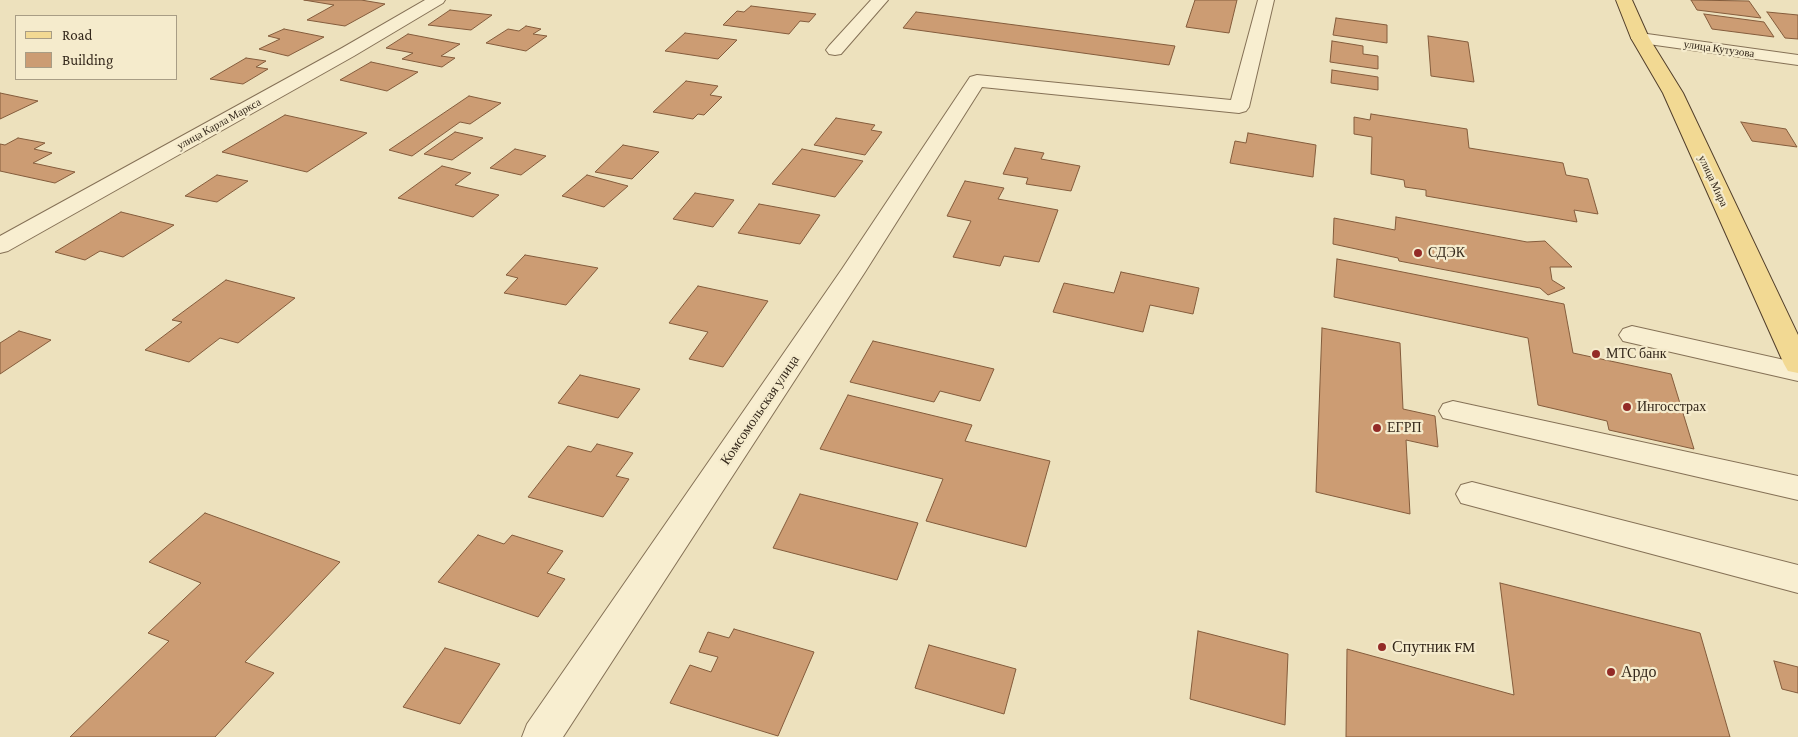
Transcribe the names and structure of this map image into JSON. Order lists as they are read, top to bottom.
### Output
{
  "streets": {
    "main road": ["улица Мира"],
    "street": ["улица Кутузова", "улица Карла Маркса", "Комсомольская улица"]
  },
  "crossings": [
    ["улица Кутузова", "улица Мира"]
  ],
  "places": [
    "СДЭК",
    "МТС банк",
    "Ингосстрах",
    "ЕГРП",
    "Спутник FM",
    "Ардо"
  ],
  "legend": ["Road", "Building"]
}
